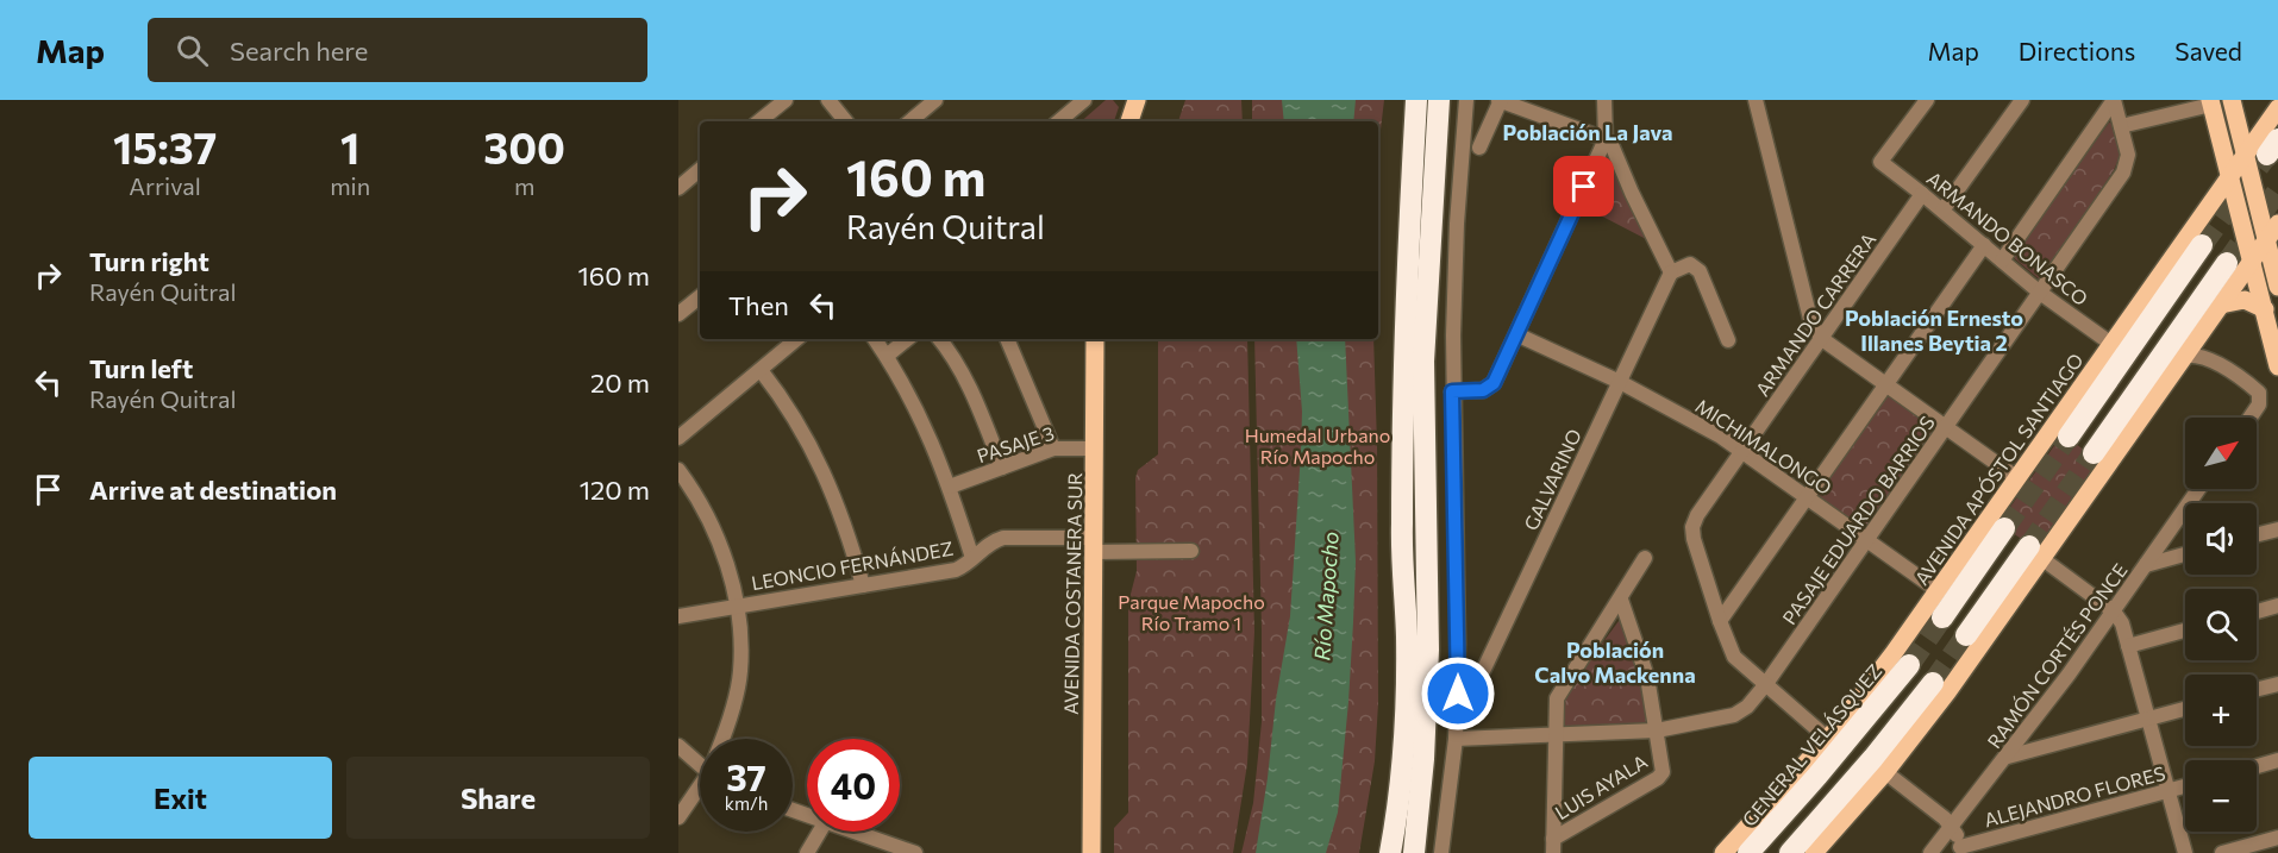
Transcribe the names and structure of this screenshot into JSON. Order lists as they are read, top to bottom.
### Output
{
  "streets": {
    "highway": ["GENERAL VELÁSQUEZ"],
    "main road": ["AVENIDA APÓSTOL SANTIAGO", "AVENIDA COSTANERA SUR"],
    "street": [
      "ARMANDO BONASCO",
      "ARMANDO CARRERA",
      "PASAJE 3",
      "MICHIMALONGO",
      "GALVARINO",
      "PASAJE EDUARDO BARRIOS",
      "LEONCIO FERNÁNDEZ",
      "RAMÓN CORTÉS PONCE",
      "LUIS AYALA",
      "ALEJANDRO FLORES"
    ]
  },
  "crossings": [
    ["ARMANDO BONASCO", "ARMANDO CARRERA"],
    ["ARMANDO BONASCO", "AVENIDA APÓSTOL SANTIAGO"],
    ["ARMANDO BONASCO", "PASAJE EDUARDO BARRIOS"],
    ["ARMANDO CARRERA", "MICHIMALONGO"],
    ["PASAJE 3", "AVENIDA COSTANERA SUR"],
    ["MICHIMALONGO", "AVENIDA APÓSTOL SANTIAGO"],
    ["MICHIMALONGO", "GALVARINO"],
    ["MICHIMALONGO", "PASAJE EDUARDO BARRIOS"],
    ["AVENIDA APÓSTOL SANTIAGO", "GENERAL VELÁSQUEZ"],
    ["PASAJE EDUARDO BARRIOS", "LUIS AYALA"],
    ["LEONCIO FERNÁNDEZ", "AVENIDA COSTANERA SUR"]
  ],
  "districts": ["Población La Java", "Población Ernesto Illanes Beytia 2", "Población Calvo Mackenna"],
  "water": ["Río Mapocho"],
  "parks": ["Humedal Urbano Río Mapocho", "Parque Mapocho Río Tramo 1"],
  "north": "top right",
  "page": {
    "header": "Map",
    "search": "Search here",
    "nav": ["Map", "Directions", "Saved"],
    "eta": [
      "15:37",
      "Arrival",
      "1",
      "min",
      "300",
      "m"
    ],
    "turn": ["160 m", "Rayén Quitral"],
    "list": [
      {
        "name": "Turn right",
        "note": "Rayén Quitral",
        "value": "160 m"
      },
      {
        "name": "Turn left",
        "note": "Rayén Quitral",
        "value": "20 m"
      },
      {
        "name": "Arrive at destination",
        "value": "120 m"
      }
    ],
    "then": "Then",
    "map_buttons": ["+", "−"],
    "speed": "37 km/h",
    "limit": "40",
    "buttons": ["Exit", "Share"]
  }
}
